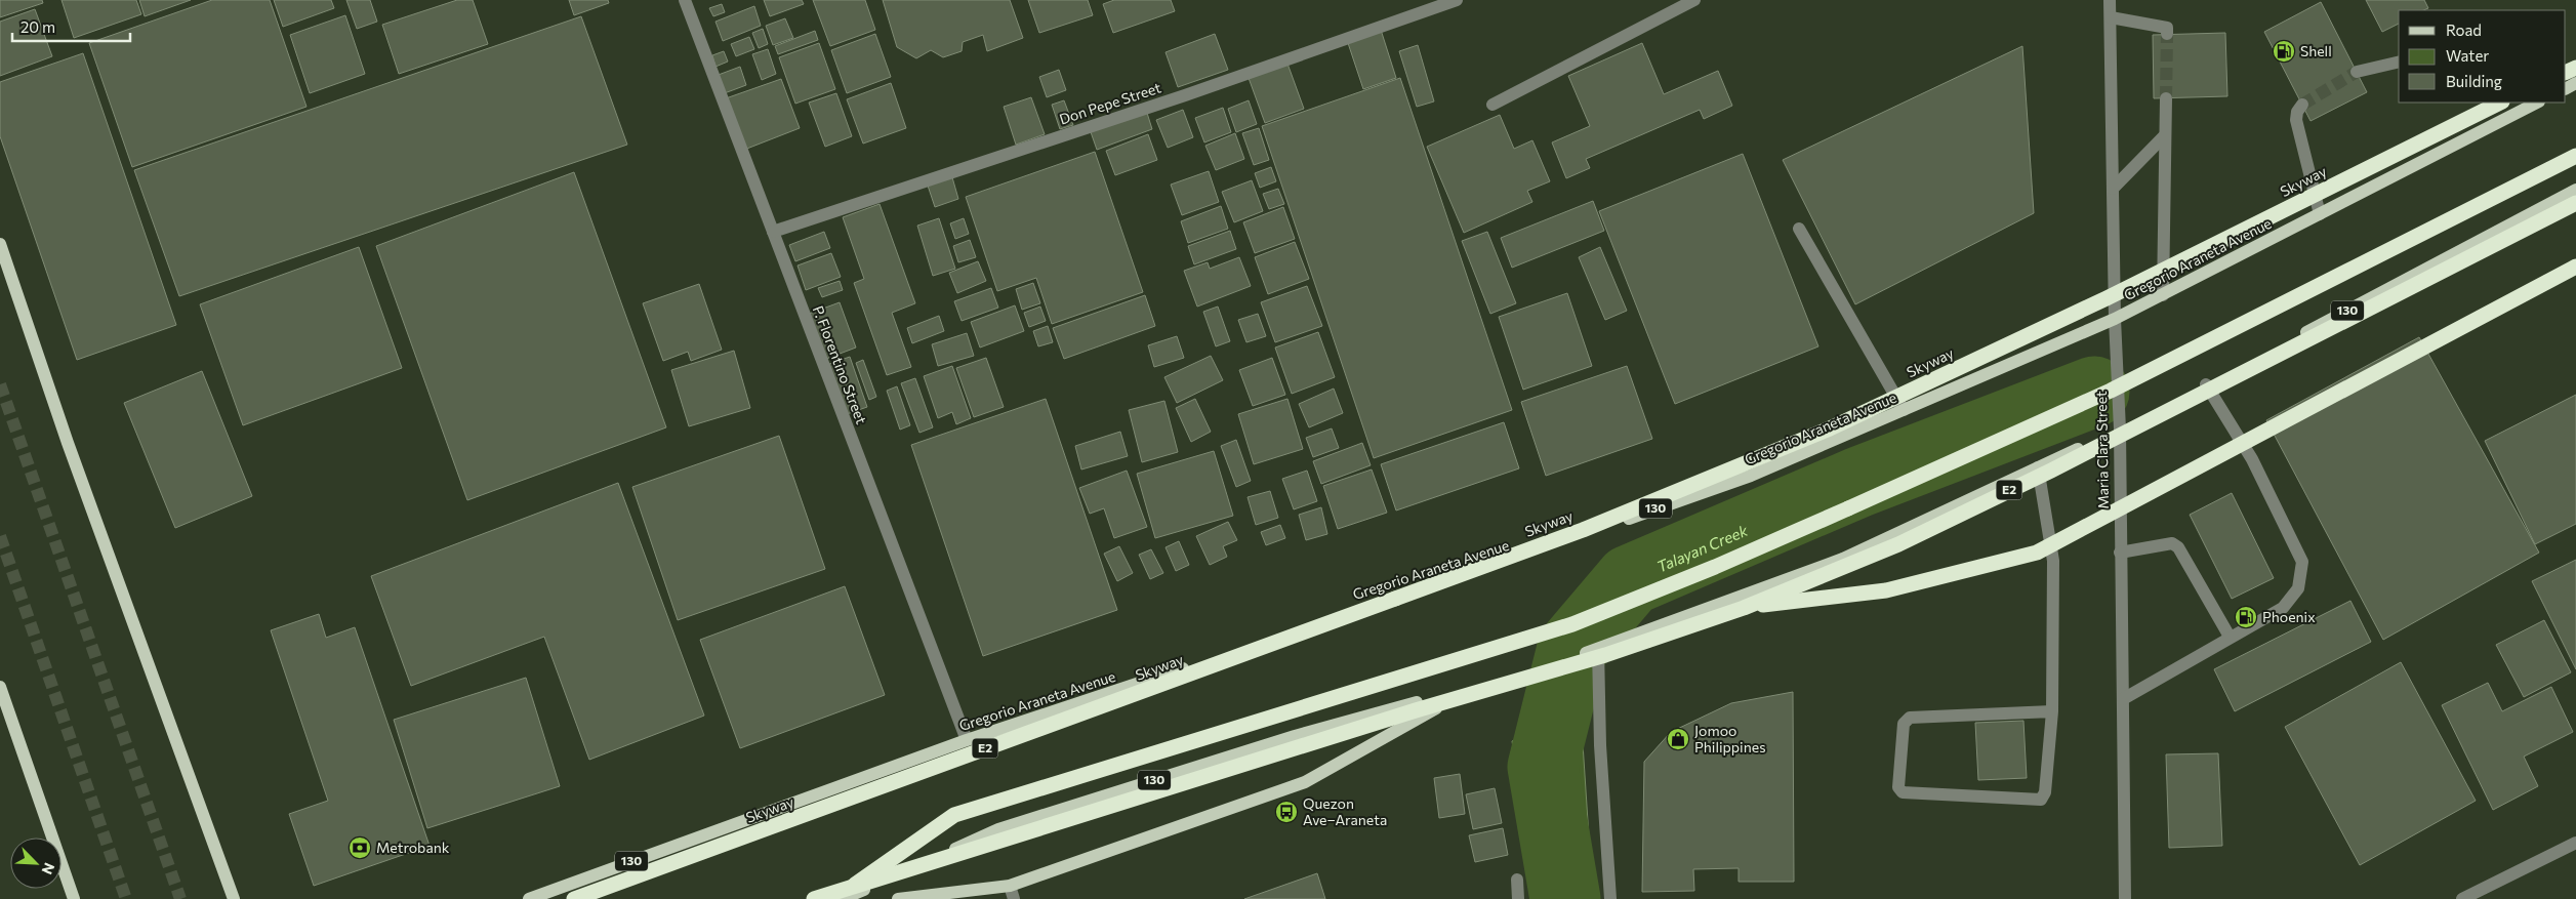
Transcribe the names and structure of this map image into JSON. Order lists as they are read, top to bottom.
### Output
{
  "streets": {
    "highway": ["Skyway", "E2"],
    "main road": ["Gregorio Araneta Avenue", "130"],
    "street": ["Don Pepe Street", "P. Florentino Street", "Maria Clara Street"]
  },
  "crossings": [
    ["Don Pepe Street", "P. Florentino Street"],
    ["Gregorio Araneta Avenue", "P. Florentino Street"],
    ["Gregorio Araneta Avenue", "Maria Clara Street"],
    ["130", "Maria Clara Street"]
  ],
  "water": ["Talayan Creek"],
  "places": {
    "fuel station": ["Shell", "Phoenix"],
    "shop": ["Jomoo Philippines"],
    "bus stop": ["Quezon Ave–Araneta"],
    "bank": ["Metrobank"]
  },
  "legend": ["Road", "Water", "Building"],
  "scale_bar": "20 m",
  "north": "bottom right"
}
